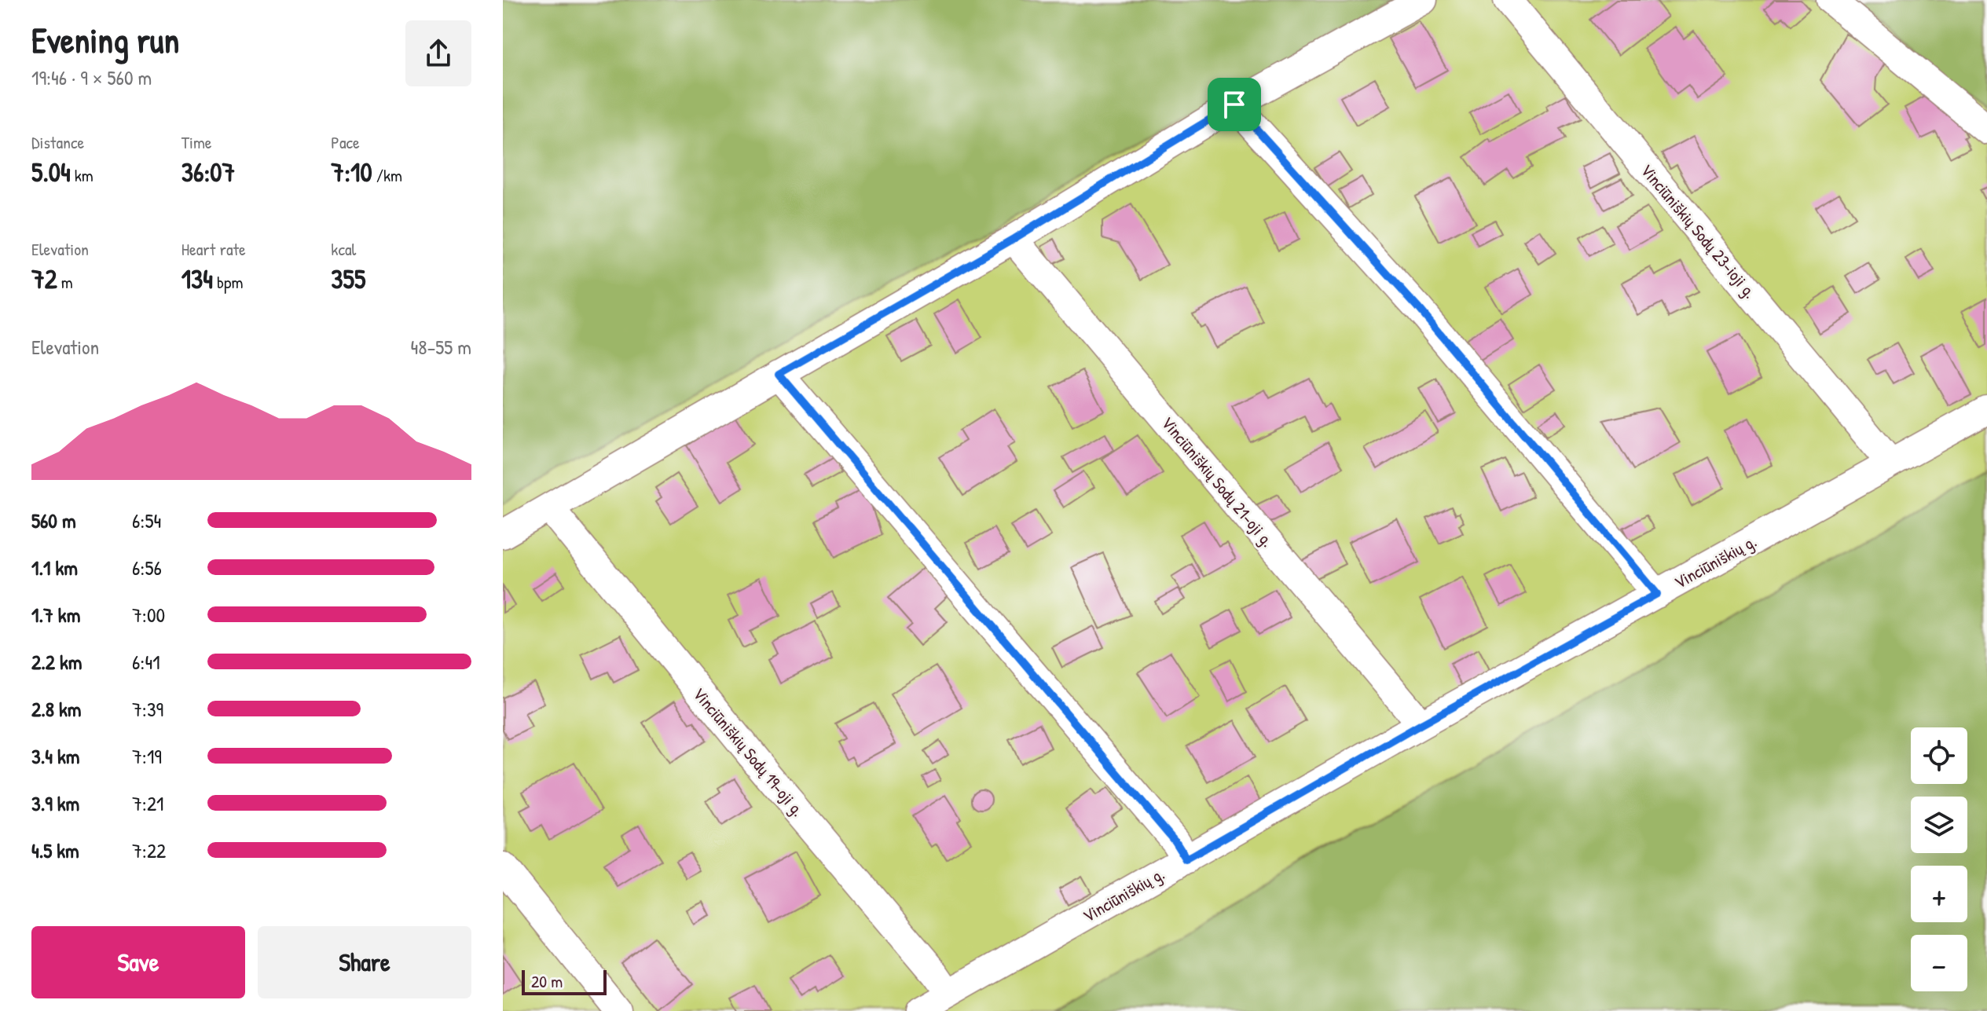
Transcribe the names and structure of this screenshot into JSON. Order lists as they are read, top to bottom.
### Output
{
  "streets": {
    "street": [
      "Vinciūniškių Sodų 23-ioji g.",
      "Vinciūniškių Sodų 21-oji g.",
      "Vinciūniškių g.",
      "Vinciūniškių Sodų 19-oji g."
    ]
  },
  "crossings": [
    ["Vinciūniškių Sodų 23-ioji g.", "Vinciūniškių g."],
    ["Vinciūniškių Sodų 21-oji g.", "Vinciūniškių g."],
    ["Vinciūniškių g.", "Vinciūniškių Sodų 19-oji g."]
  ],
  "scale_bar": "20 m",
  "page": {
    "heading": ["Evening run", "19:46 · 9 × 560 m"],
    "stats": [
      ["Distance", "5.04 km"],
      ["Time", "36:07"],
      ["Pace", "7:10 /km"],
      ["Elevation", "72 m"],
      ["Heart rate", "134 bpm"],
      ["kcal", "355"]
    ],
    "chart": ["Elevation", "48–55 m"],
    "list": [
      {
        "name": "560 m",
        "note": "6:54"
      },
      {
        "name": "1.1 km",
        "note": "6:56"
      },
      {
        "name": "1.7 km",
        "note": "7:00"
      },
      {
        "name": "2.2 km",
        "note": "6:41"
      },
      {
        "name": "2.8 km",
        "note": "7:39"
      },
      {
        "name": "3.4 km",
        "note": "7:19"
      },
      {
        "name": "3.9 km",
        "note": "7:21"
      },
      {
        "name": "4.5 km",
        "note": "7:22"
      }
    ],
    "map_buttons": ["+", "−"],
    "buttons": ["Save", "Share"],
    "scale": "20 m"
  }
}
